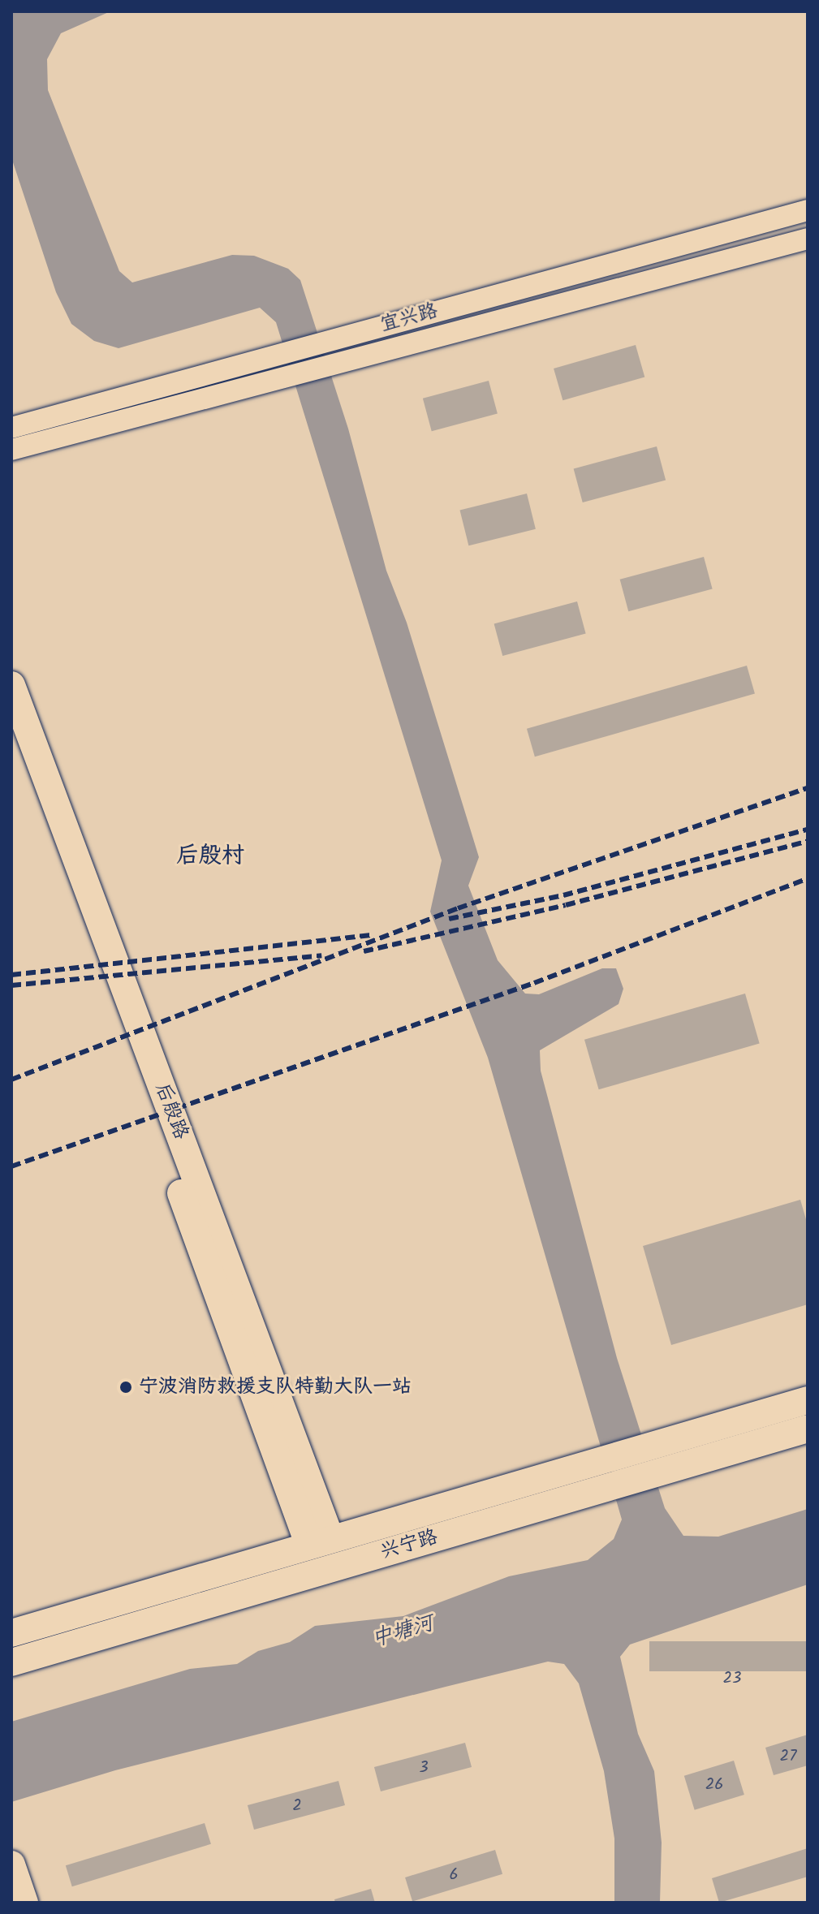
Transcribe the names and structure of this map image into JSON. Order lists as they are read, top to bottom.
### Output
{
  "streets": {
    "main road": ["后殷路", "兴宁路"],
    "street": ["宜兴路"]
  },
  "districts": ["后殷村"],
  "water": ["中塘河"],
  "places": ["宁波消防救援支队特勤大队一站"],
  "house_numbers": [
    "23",
    "27",
    "3",
    "26",
    "2",
    "6"
  ]
}
